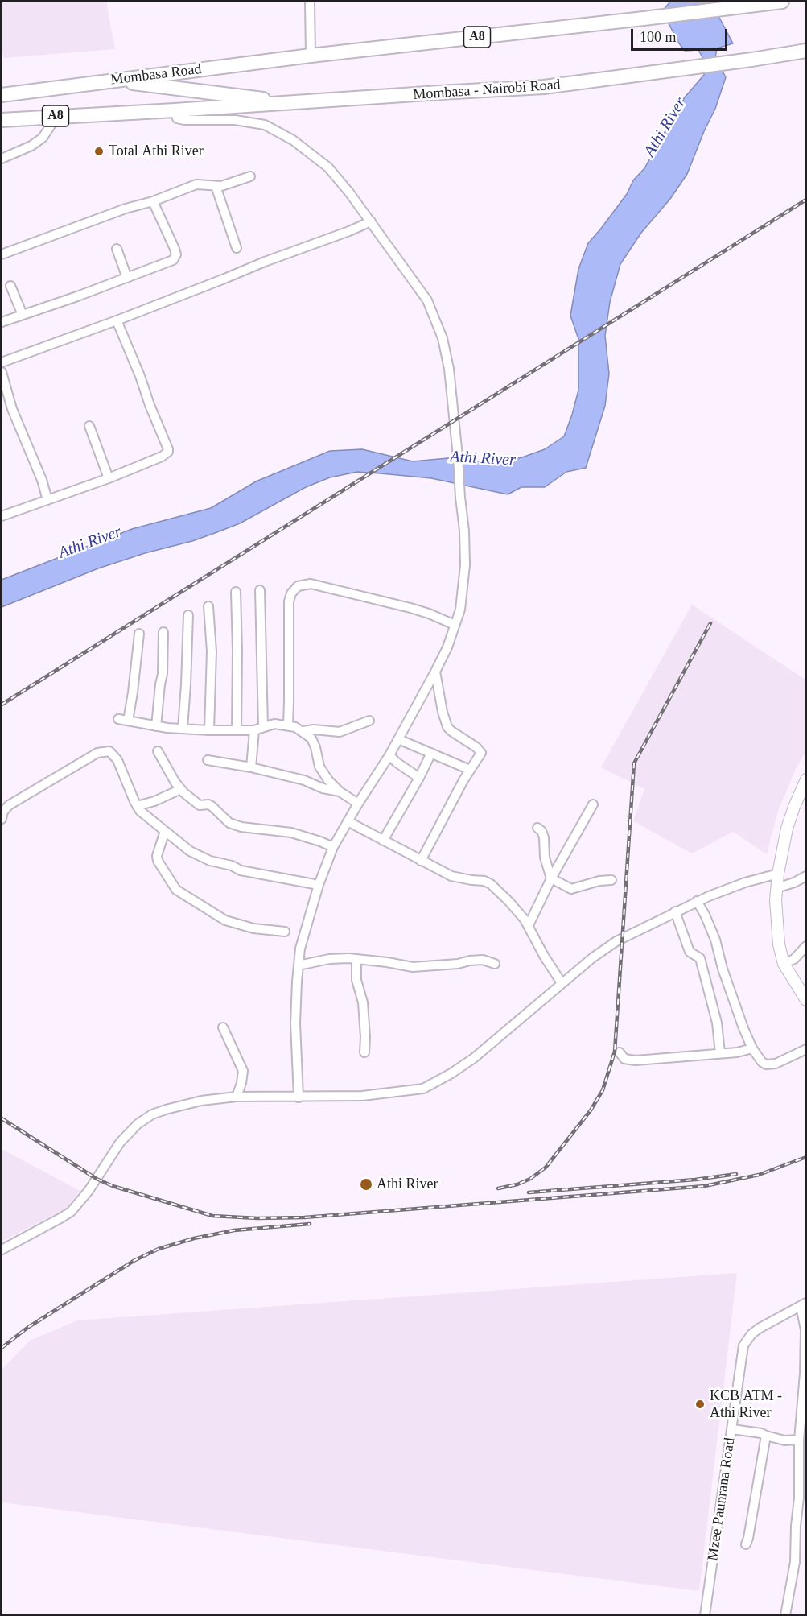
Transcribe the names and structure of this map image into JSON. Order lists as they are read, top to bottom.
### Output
{
  "streets": {
    "highway": ["A8", "Mombasa Road", "Mombasa - Nairobi Road"],
    "street": ["Mzee Paunrana Road"]
  },
  "crossings": [
    ["A8", "Mombasa Road"],
    ["A8", "Mombasa - Nairobi Road"]
  ],
  "water": ["Athi River"],
  "places": ["Total Athi River", "Athi River", "KCB ATM - Athi River"],
  "scale_bar": "100 m"
}
